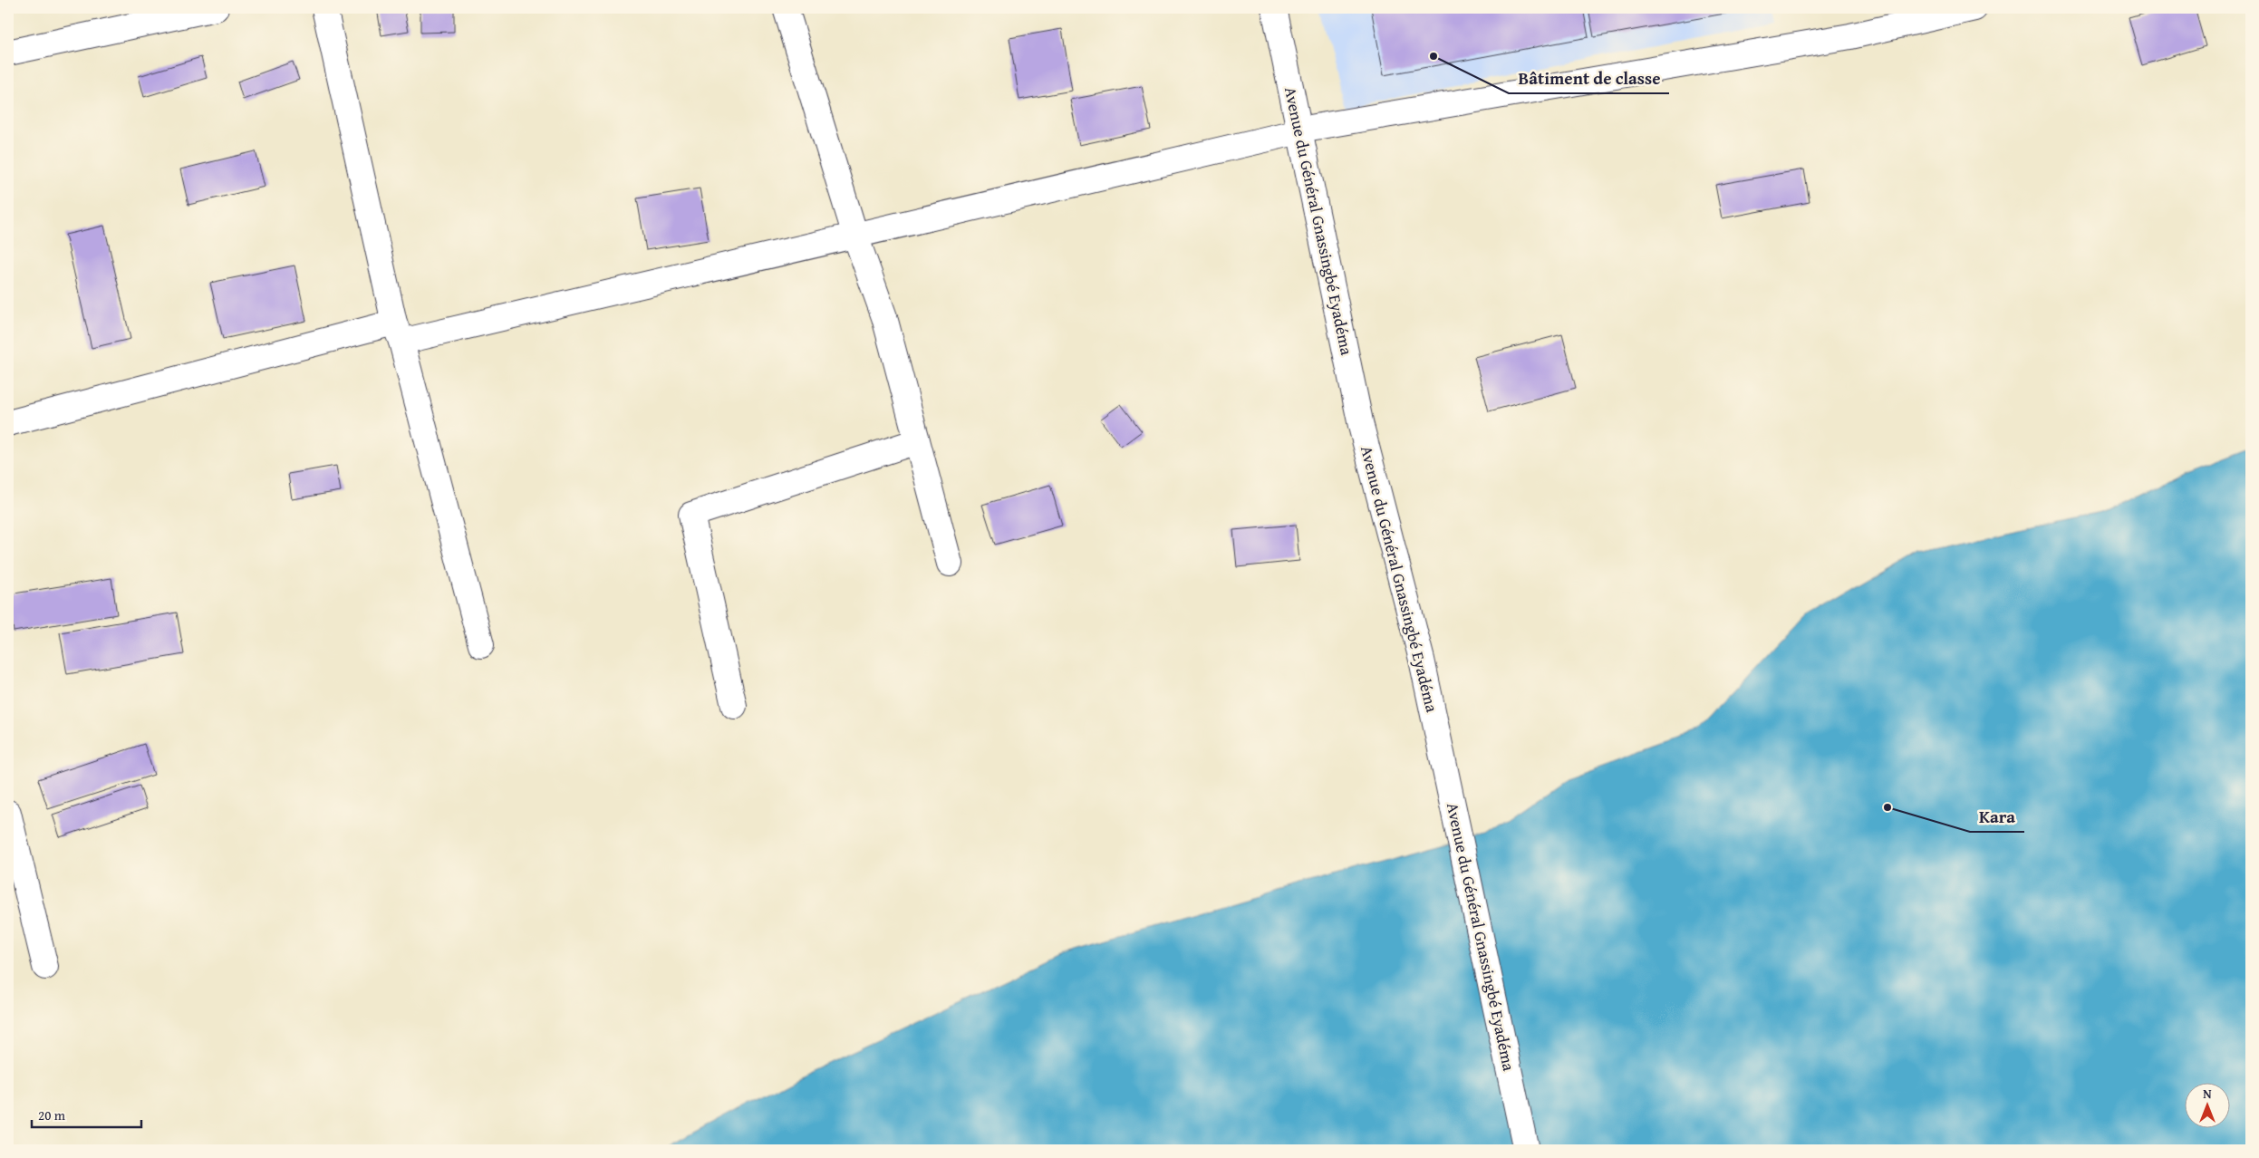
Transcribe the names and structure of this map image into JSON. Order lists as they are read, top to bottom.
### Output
{
  "streets": {
    "street": ["Avenue du Général Gnassingbé Eyadéma"]
  },
  "places": ["Bâtiment de classe", "Kara"],
  "scale_bar": "20 m",
  "north": "top"
}
